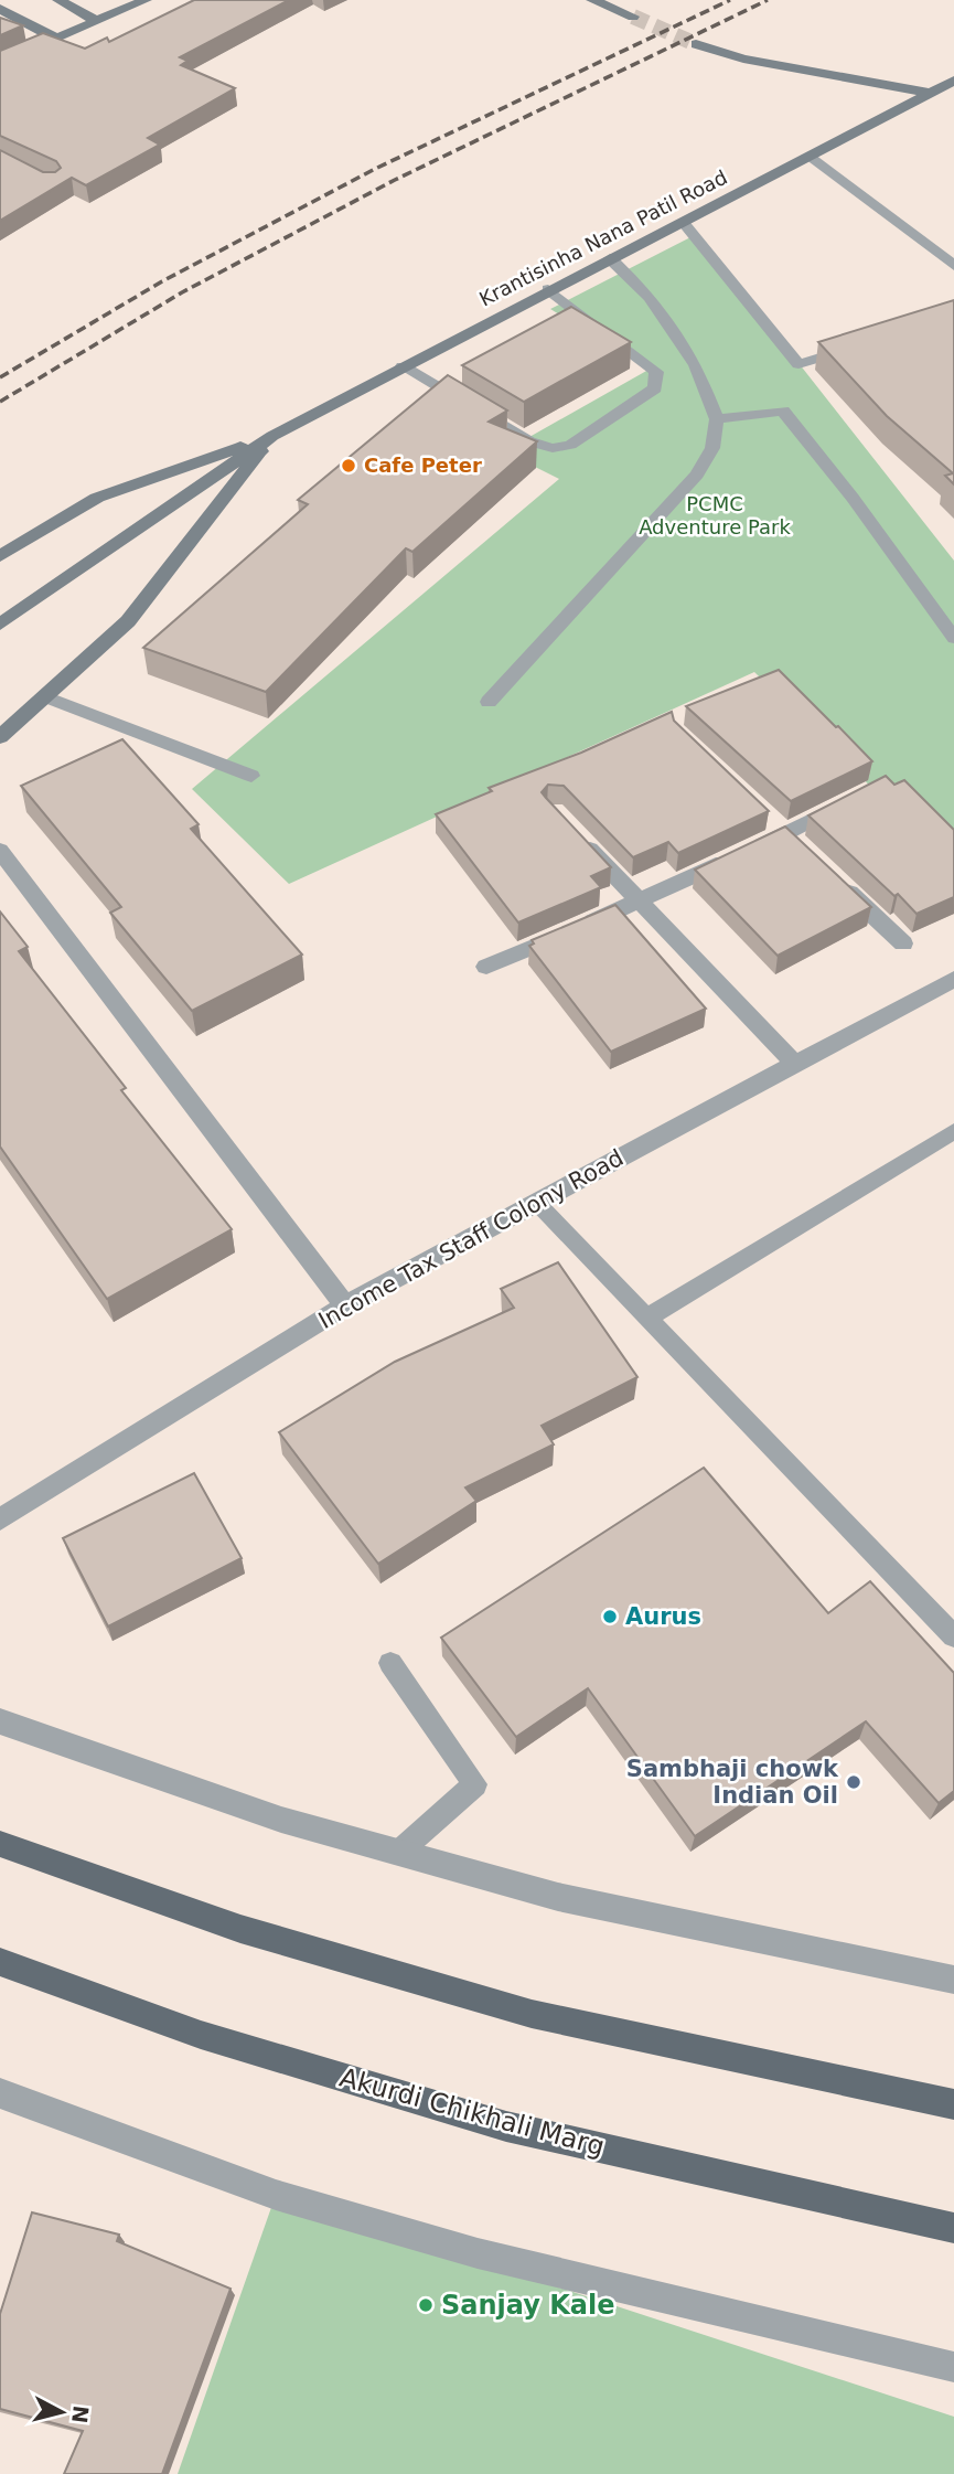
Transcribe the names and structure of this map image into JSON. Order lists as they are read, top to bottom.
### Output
{
  "streets": {
    "main road": ["Krantisinha Nana Patil Road", "Akurdi Chikhali Marg"],
    "street": ["Income Tax Staff Colony Road"]
  },
  "parks": ["PCMC Adventure Park"],
  "places": [
    "Cafe Peter",
    "Aurus",
    "Sambhaji chowk Indian Oil",
    "Sanjay Kale"
  ],
  "north": "right"
}
